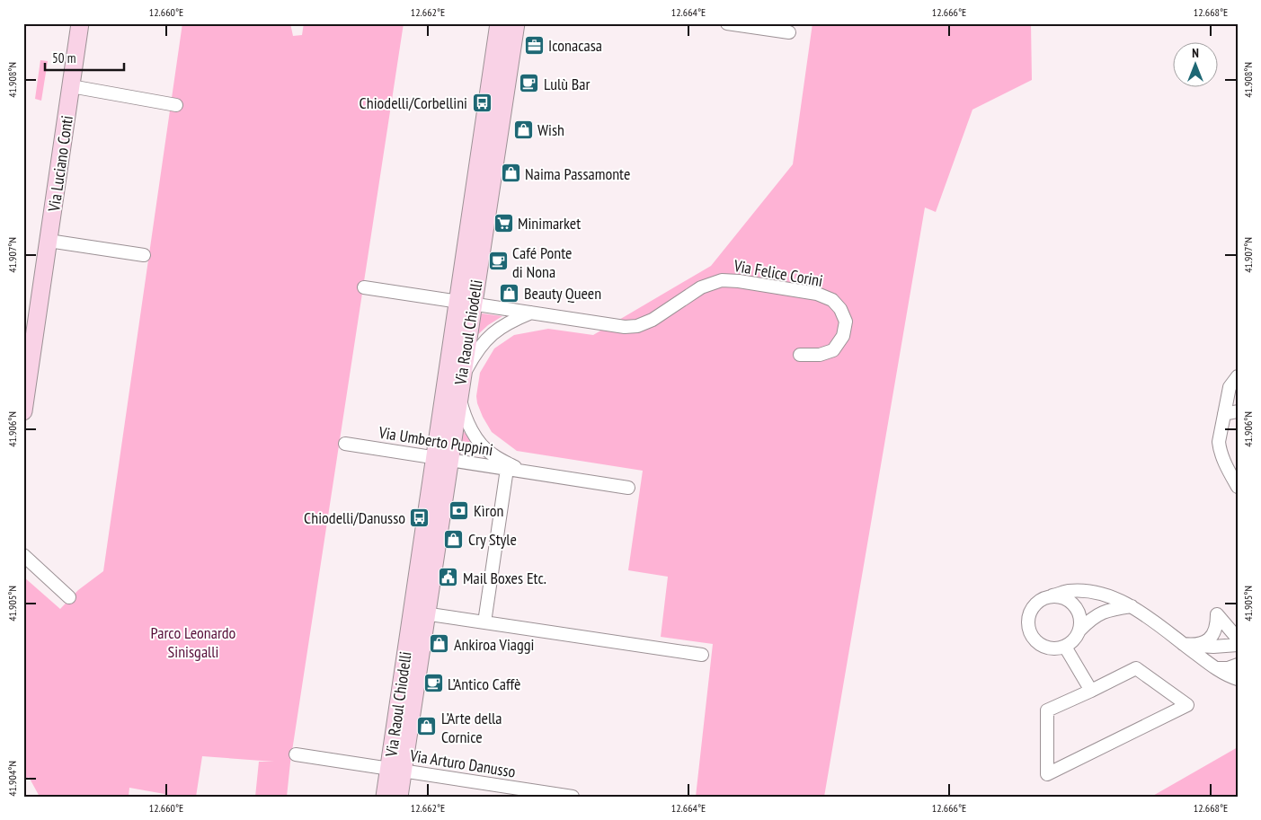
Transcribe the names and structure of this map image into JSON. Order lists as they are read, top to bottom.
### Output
{
  "streets": {
    "main road": ["Via Luciano Conti", "Via Raoul Chiodelli"],
    "street": ["Via Felice Corini", "Via Umberto Puppini", "Via Arturo Danusso"]
  },
  "crossings": [
    ["Via Felice Corini", "Via Raoul Chiodelli"],
    ["Via Raoul Chiodelli", "Via Umberto Puppini"],
    ["Via Raoul Chiodelli", "Via Arturo Danusso"]
  ],
  "parks": ["Parco Leonardo Sinisgalli"],
  "places": {
    "office": ["Iconacasa"],
    "cafe": ["Lulù Bar", "Café Ponte di Nona", "L’Antico Caffè"],
    "bus stop": ["Chiodelli/Corbellini", "Chiodelli/Danusso"],
    "shop": [
      "Wish",
      "Naima Passamonte",
      "Beauty Queen",
      "Cry Style",
      "Ankiroa Viaggi",
      "L’Arte della Cornice"
    ],
    "supermarket": ["Minimarket"],
    "bank": ["Kìron"],
    "public building": ["Mail Boxes Etc."]
  },
  "scale_bar": "50 m",
  "north": "top",
  "coordinates": [
    "12.660°E",
    "12.662°E",
    "12.664°E",
    "12.666°E",
    "12.668°E",
    "41.908°N",
    "41.907°N",
    "41.906°N",
    "41.905°N",
    "41.904°N"
  ]
}
